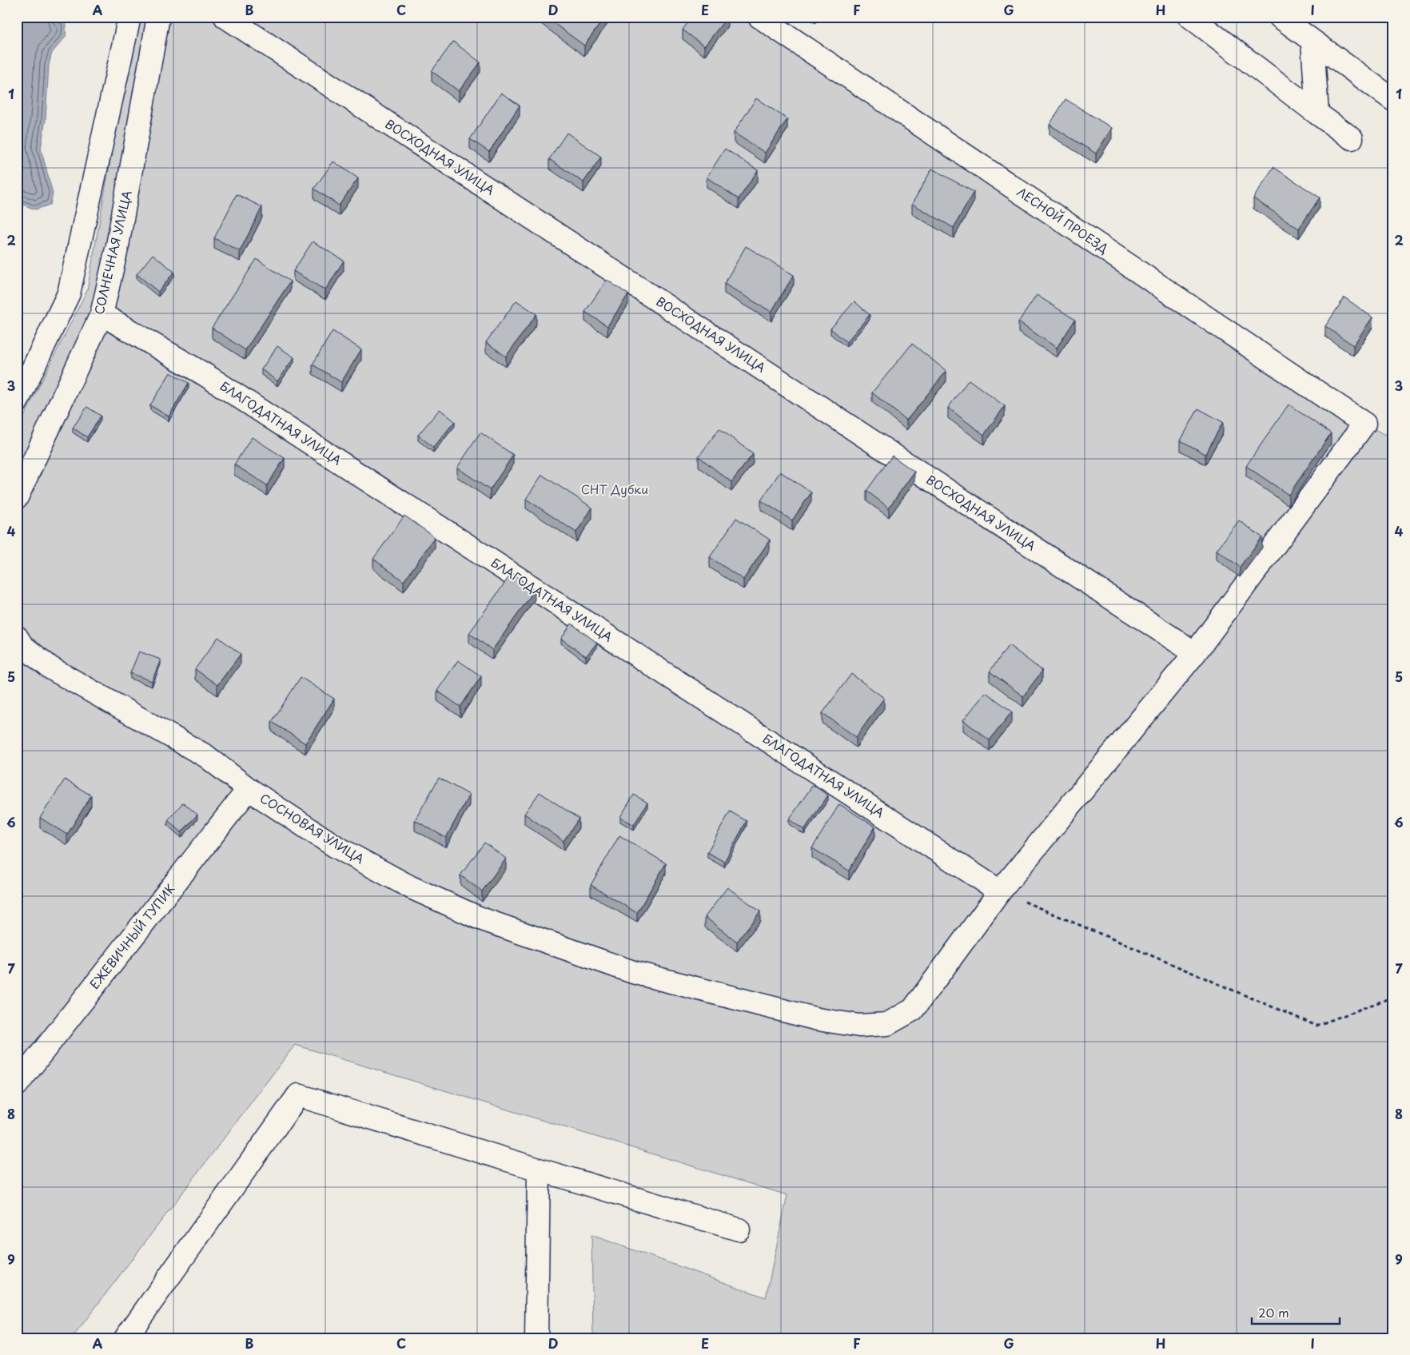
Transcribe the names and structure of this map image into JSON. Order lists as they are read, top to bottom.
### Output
{
  "streets": {
    "street": [
      "ВОСХОДНАЯ УЛИЦА",
      "ЛЕСНОЙ ПРОЕЗД",
      "СОЛНЕЧНАЯ УЛИЦА",
      "БЛАГОДАТНАЯ УЛИЦА",
      "СОСНОВАЯ УЛИЦА",
      "ЕЖЕВИЧНЫЙ ТУПИК"
    ]
  },
  "crossings": [
    ["ВОСХОДНАЯ УЛИЦА", "СОСНОВАЯ УЛИЦА"],
    ["ЛЕСНОЙ ПРОЕЗД", "СОСНОВАЯ УЛИЦА"],
    ["СОЛНЕЧНАЯ УЛИЦА", "БЛАГОДАТНАЯ УЛИЦА"],
    ["БЛАГОДАТНАЯ УЛИЦА", "СОСНОВАЯ УЛИЦА"],
    ["СОСНОВАЯ УЛИЦА", "ЕЖЕВИЧНЫЙ ТУПИК"]
  ],
  "parks": ["СНТ Дубки"],
  "scale_bar": "20 m",
  "grid": {
    "columns": [
      "A",
      "B",
      "C",
      "D",
      "E",
      "F",
      "G",
      "H",
      "I"
    ],
    "rows": [
      "1",
      "2",
      "3",
      "4",
      "5",
      "6",
      "7",
      "8",
      "9"
    ]
  }
}
